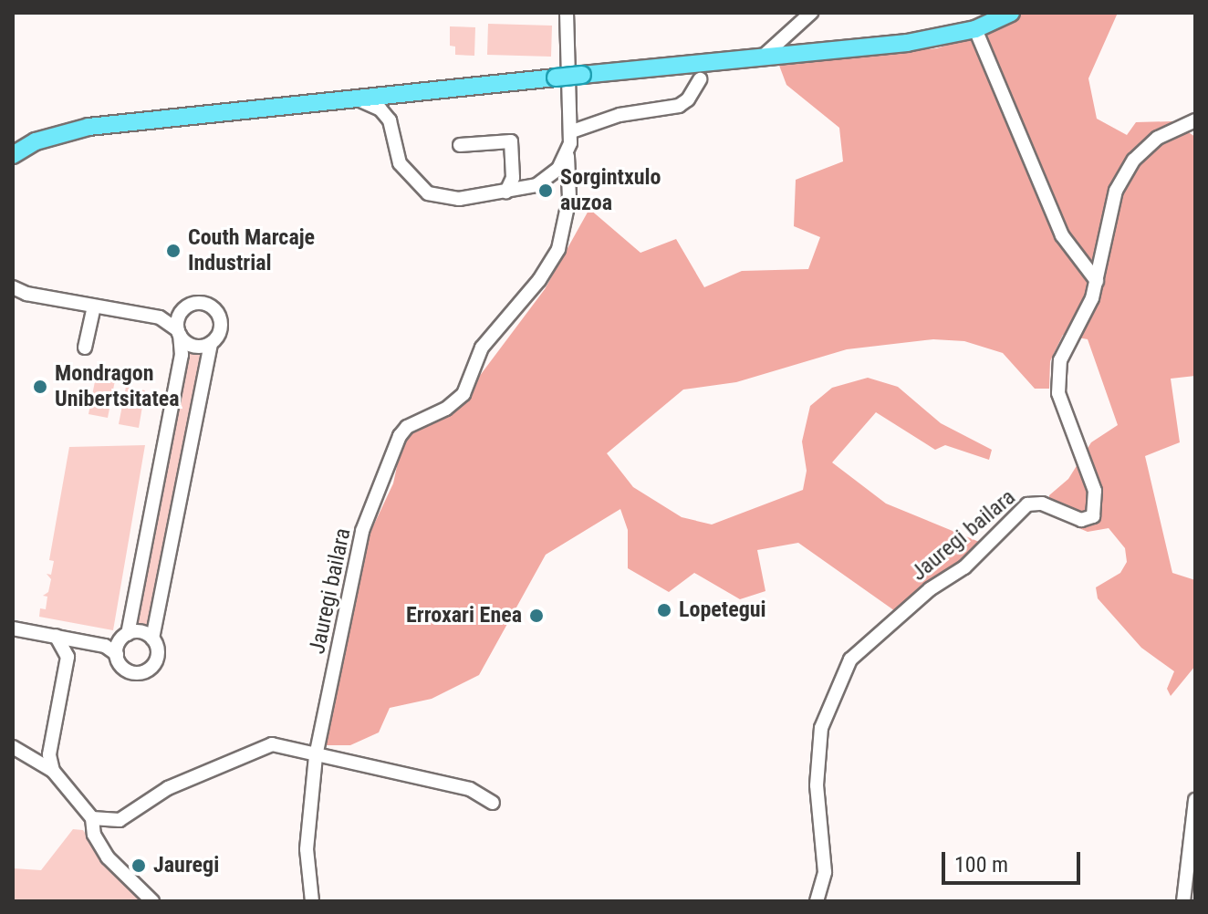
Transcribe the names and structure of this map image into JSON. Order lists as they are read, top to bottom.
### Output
{
  "streets": {
    "street": ["Jauregi bailara"]
  },
  "places": [
    "Sorgintxulo auzoa",
    "Couth Marcaje Industrial",
    "Mondragon Unibertsitatea",
    "Lopetegui",
    "Erroxari Enea",
    "Jauregi"
  ],
  "scale_bar": "100 m"
}
